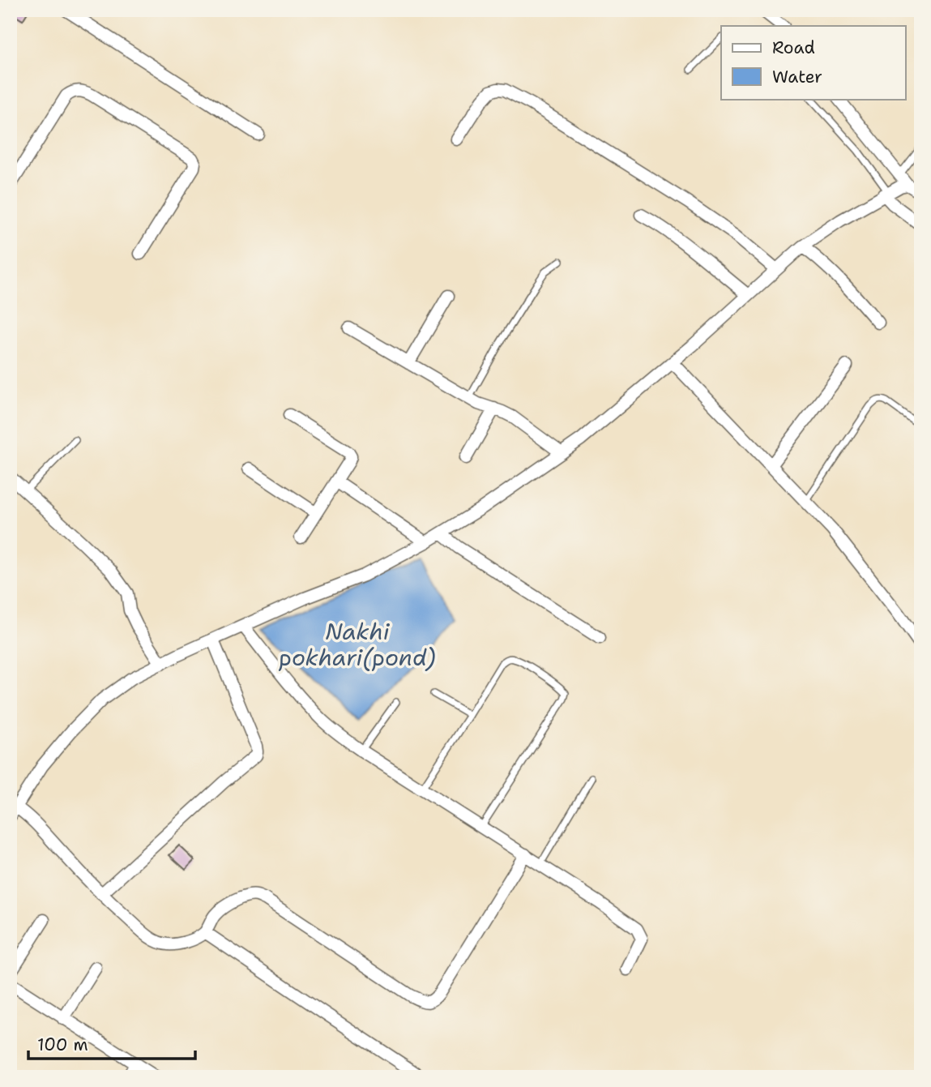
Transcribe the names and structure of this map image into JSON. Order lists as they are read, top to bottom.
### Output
{
  "water": ["Nakhi pokhari(pond)"],
  "legend": ["Road", "Water"],
  "scale_bar": "100 m"
}
